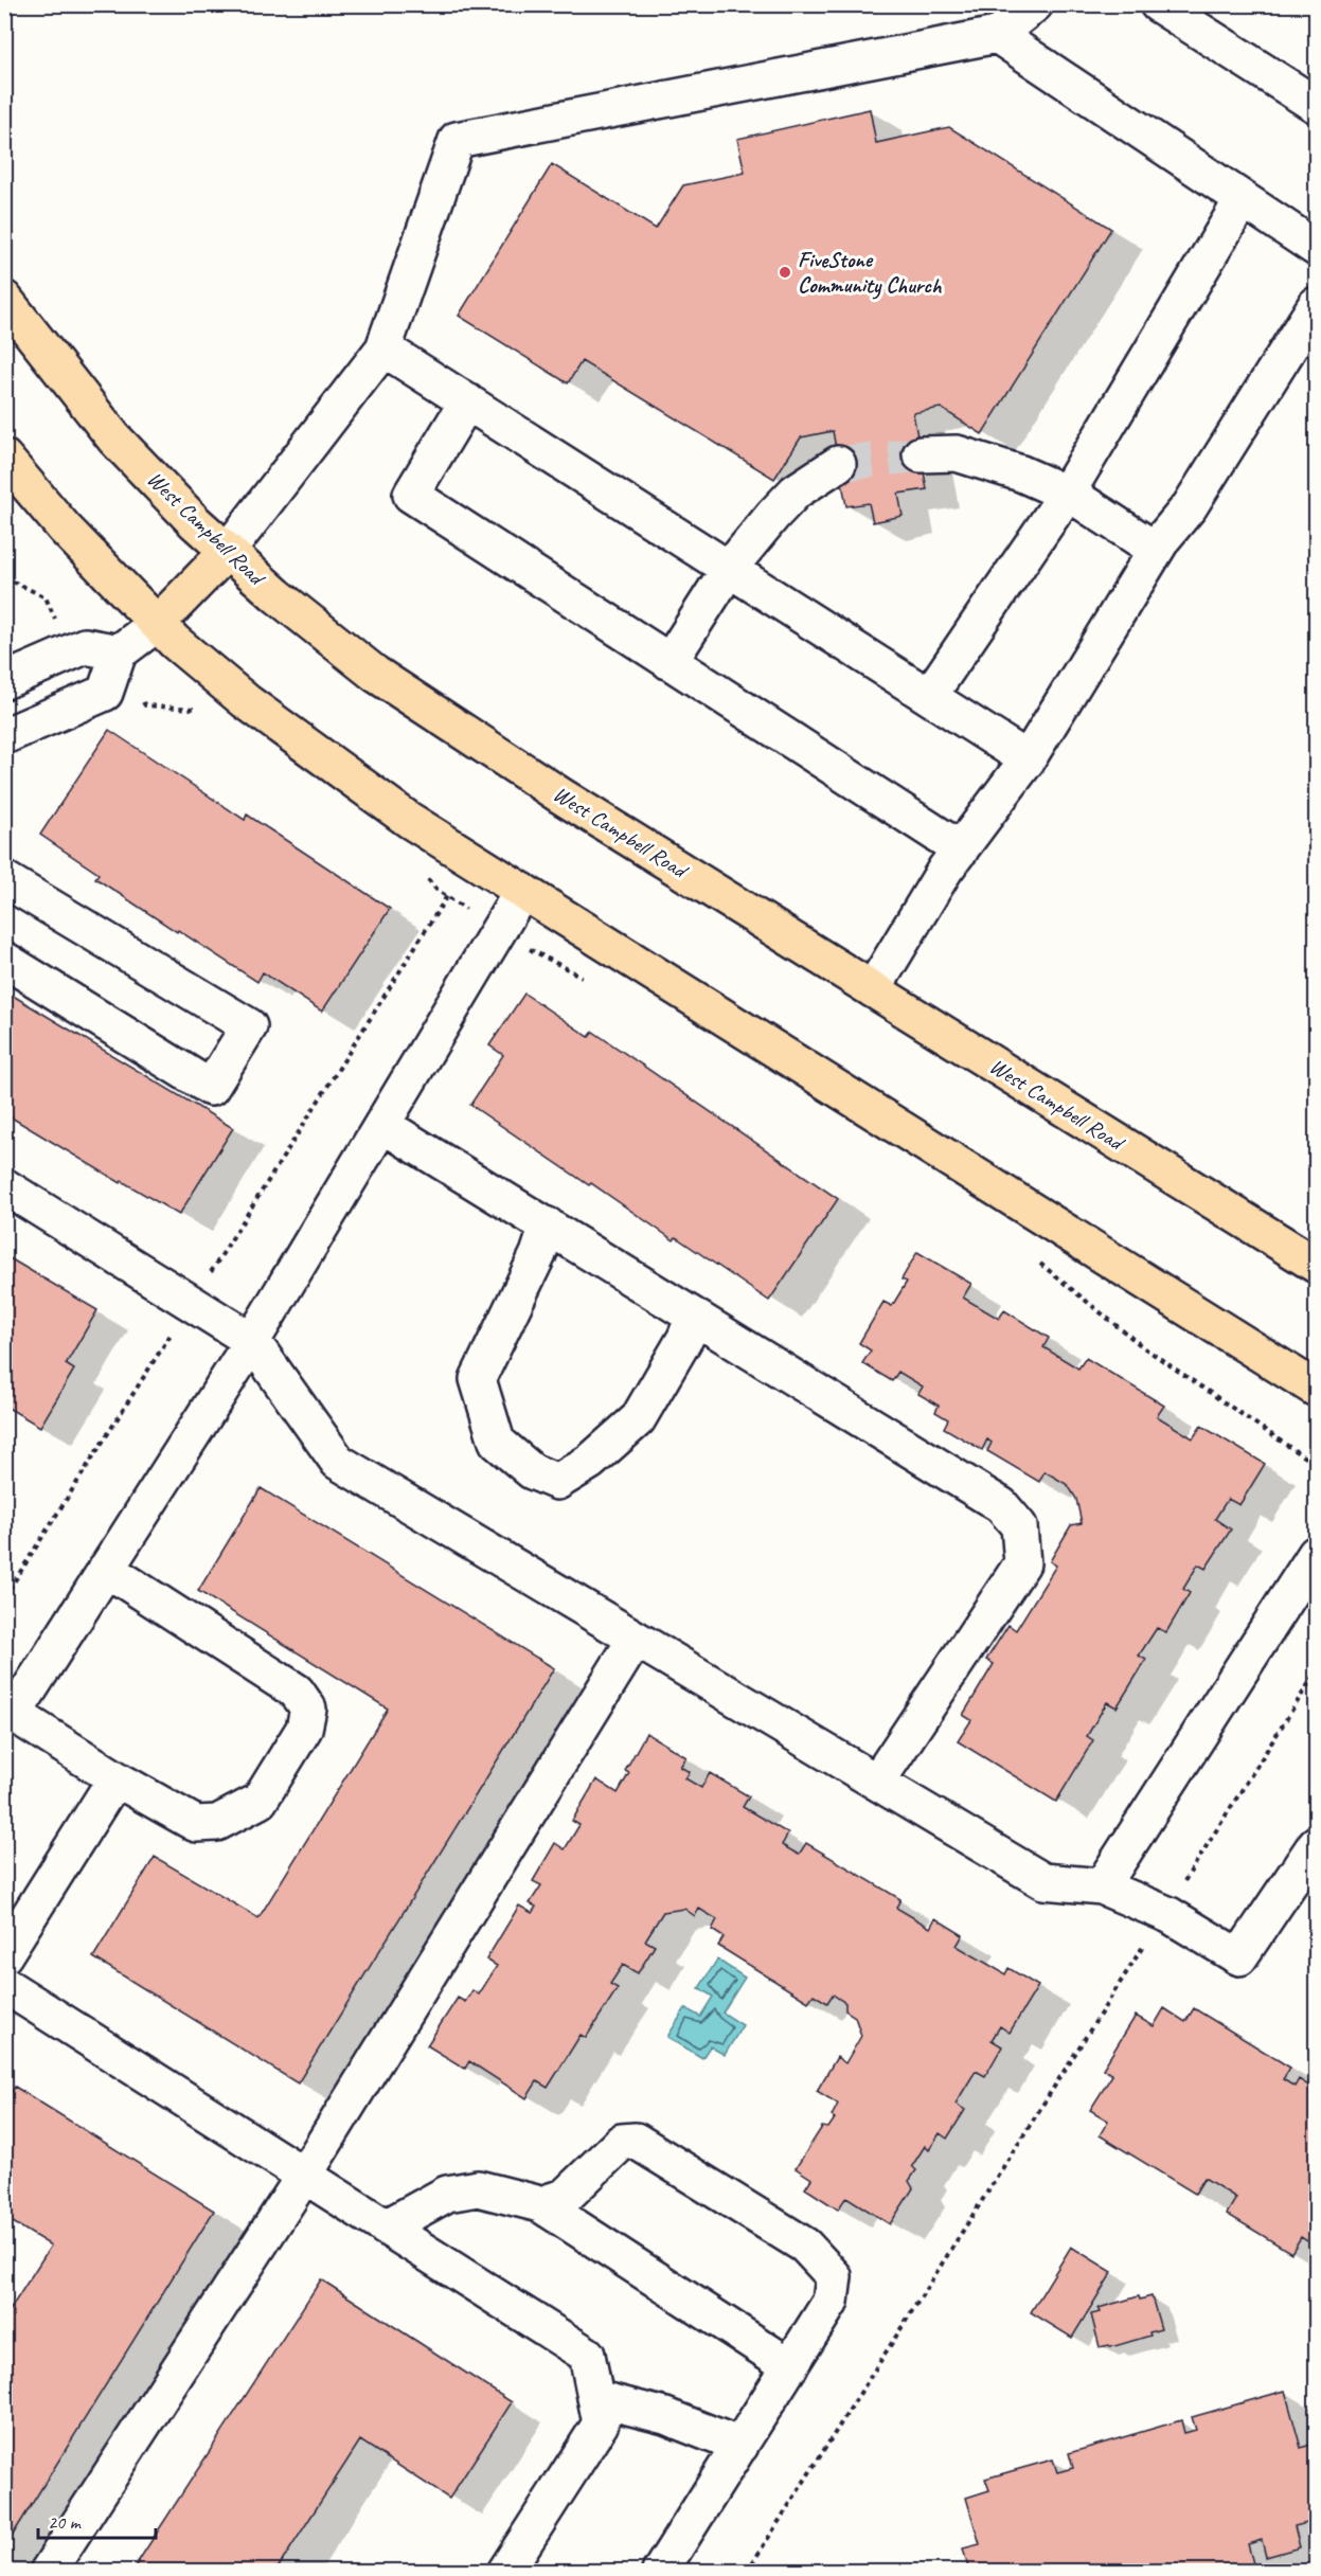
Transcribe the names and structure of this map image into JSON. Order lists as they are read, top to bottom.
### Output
{
  "streets": {
    "main road": ["West Campbell Road"]
  },
  "places": ["FiveStone Community Church"],
  "scale_bar": "20 m"
}
